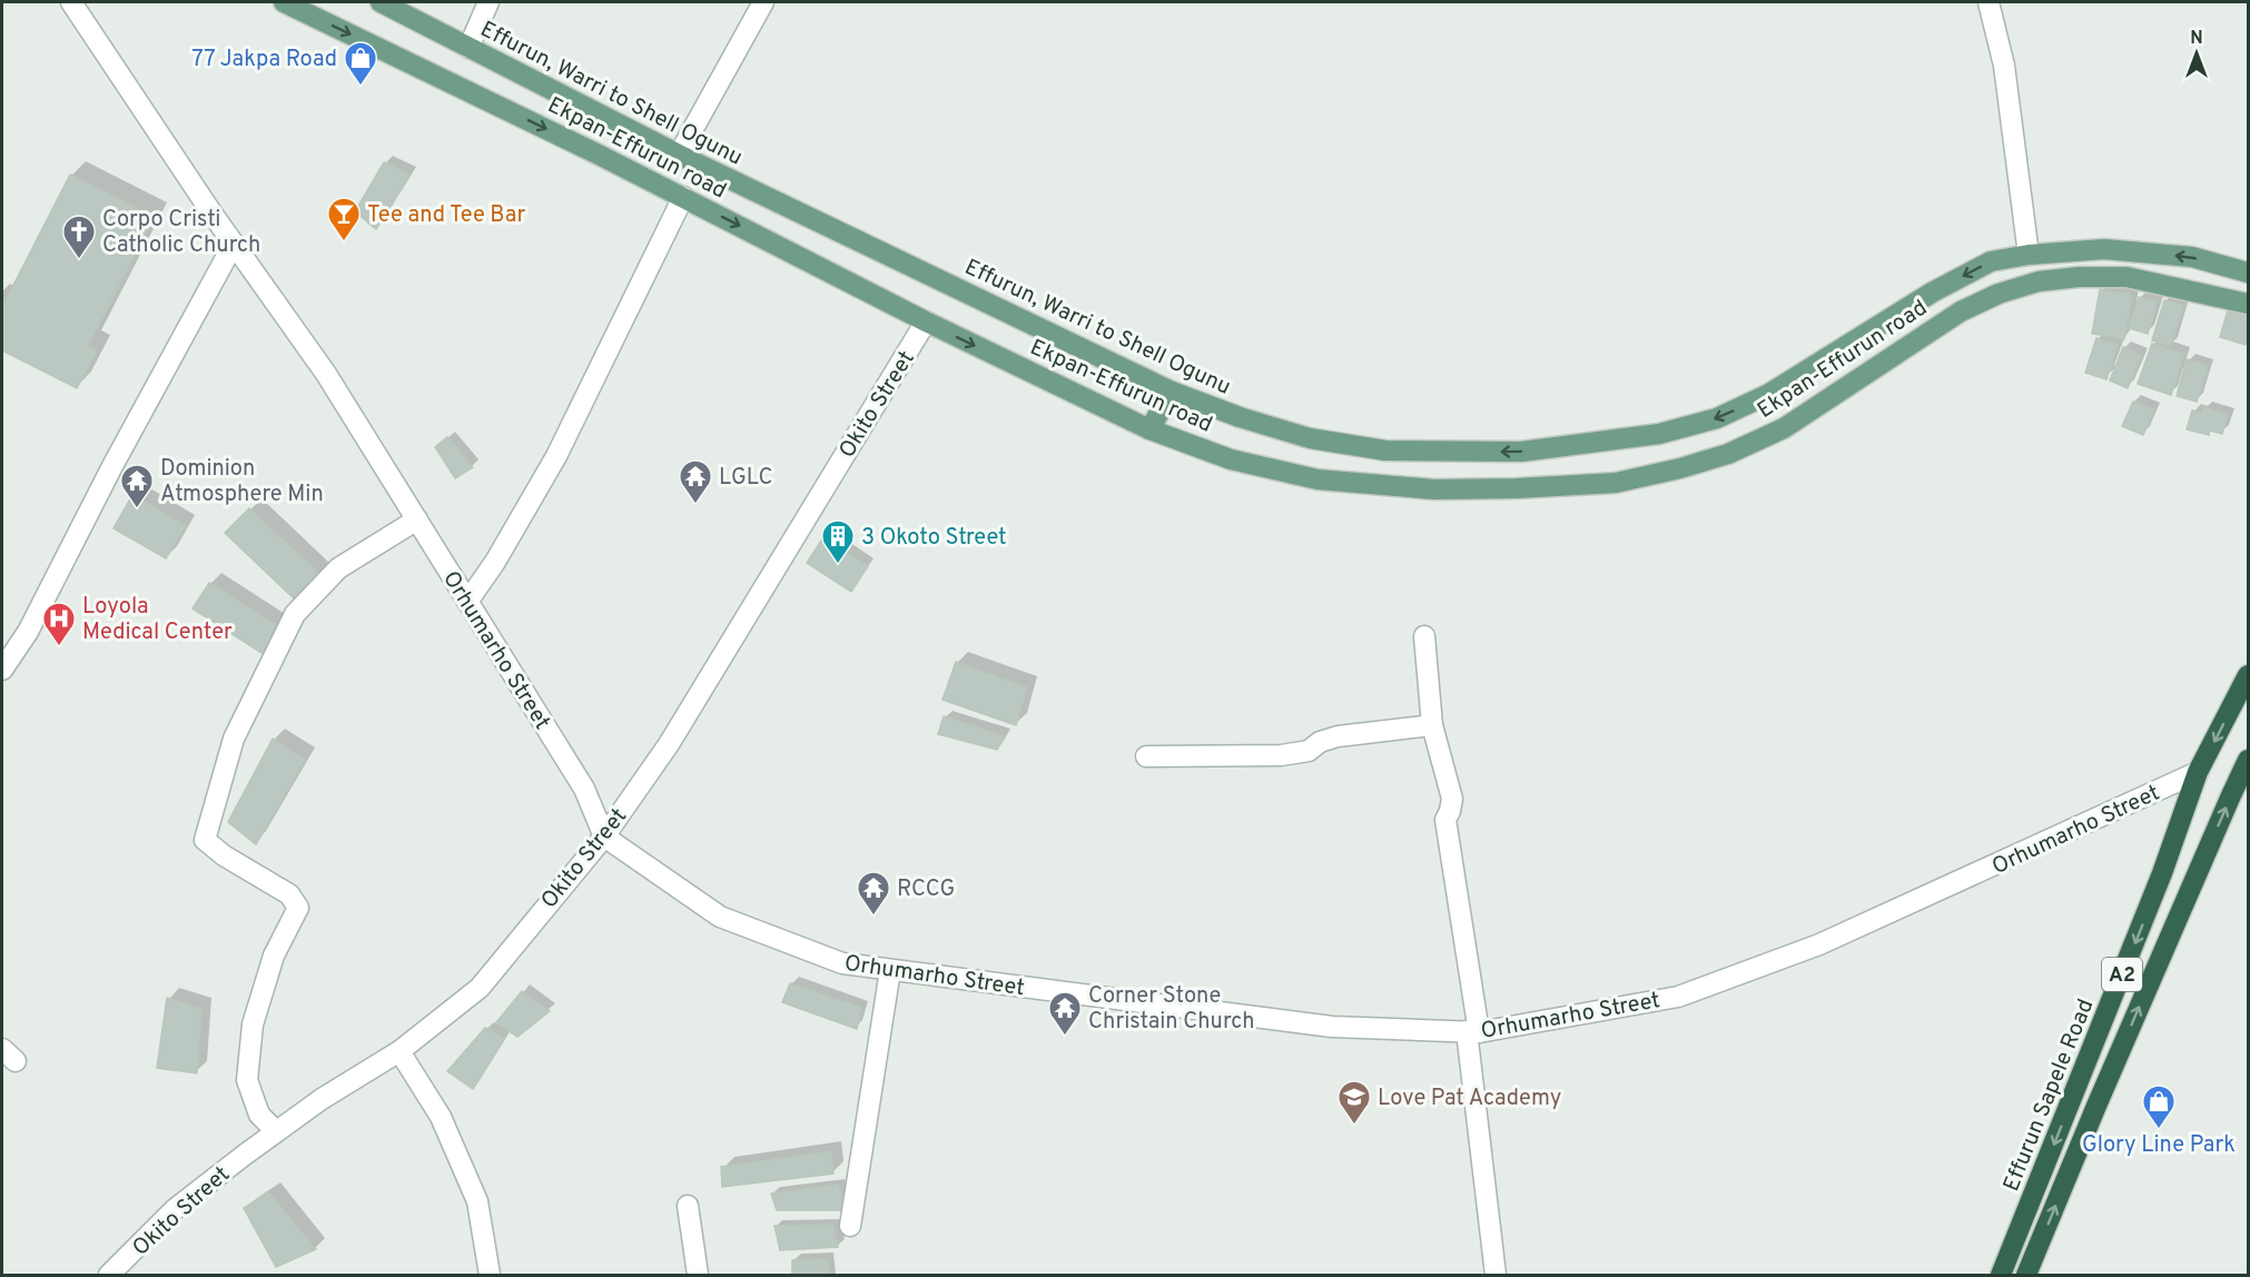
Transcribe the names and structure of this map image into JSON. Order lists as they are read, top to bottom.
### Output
{
  "streets": {
    "highway": ["A2", "Effurun Sapele Road"],
    "main road": ["Effurun, Warri to Shell Ogunu", "Ekpan-Effurun road"],
    "street": ["Okito Street", "Orhumarho Street"]
  },
  "crossings": [
    ["Ekpan-Effurun road", "Okito Street"],
    ["Okito Street", "Orhumarho Street"],
    ["Orhumarho Street", "Effurun Sapele Road"]
  ],
  "one_way": ["Effurun, Warri to Shell Ogunu", "Ekpan-Effurun road"],
  "places": {
    "shop": ["77 Jakpa Road", "Glory Line Park"],
    "bar": ["Tee and Tee Bar"],
    "church": ["Corpo Cristi Catholic Church"],
    "temple": [
      "LGLC",
      "Dominion Atmosphere Min",
      "RCCG",
      "Corner Stone Christain Church"
    ],
    "building": ["3 Okoto Street"],
    "hospital": ["Loyola Medical Center"],
    "school or university": ["Love Pat Academy"]
  },
  "north": "top"
}
